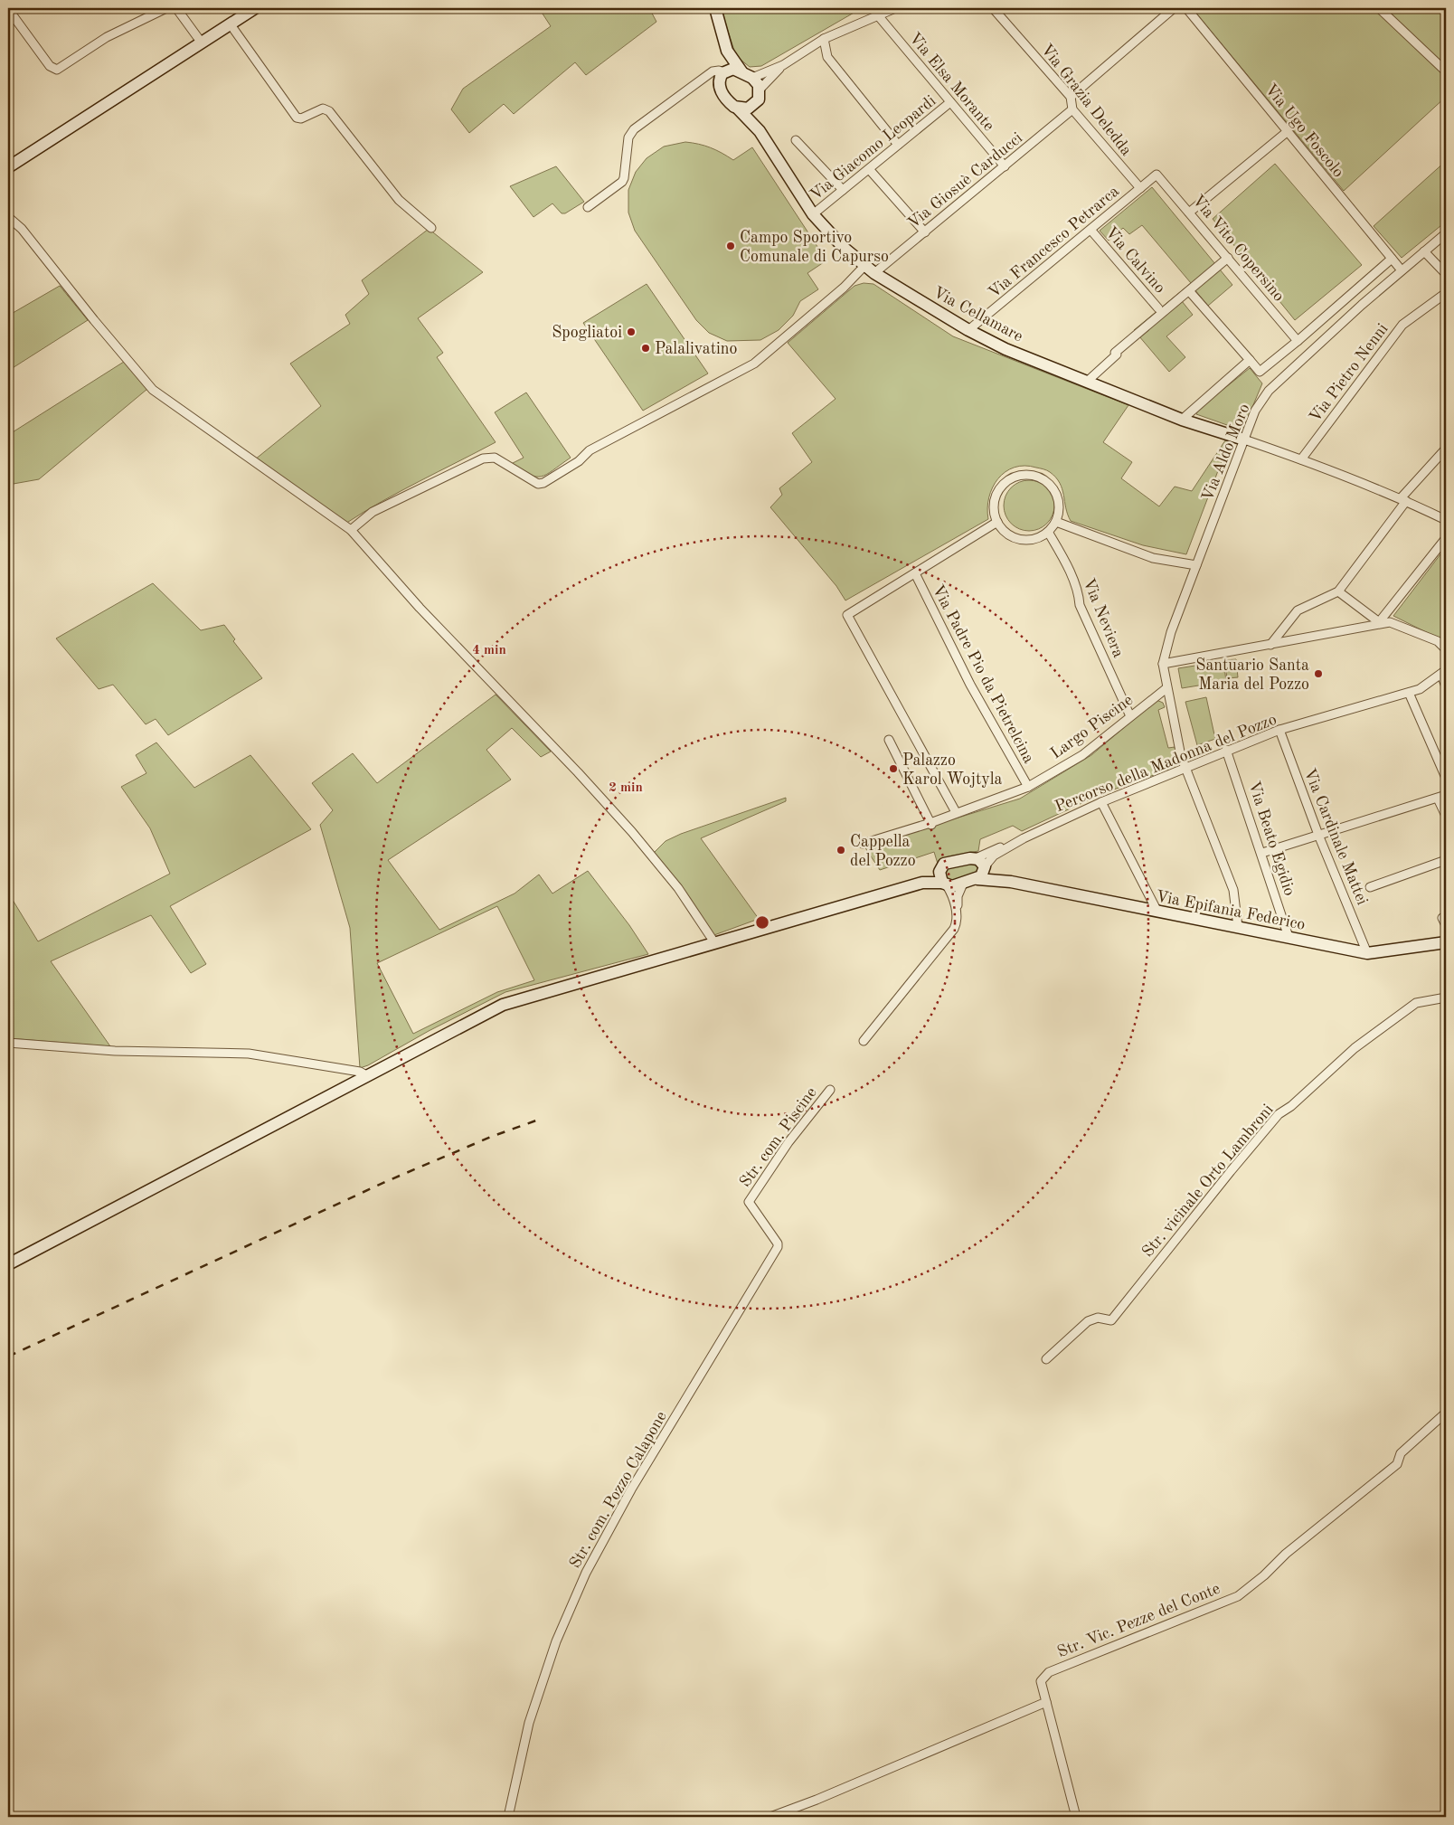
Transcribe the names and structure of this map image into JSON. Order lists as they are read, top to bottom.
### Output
{
  "streets": {
    "main road": ["Via Cellamare", "Via Epifania Federico"],
    "street": [
      "Via Elsa Morante",
      "Via Grazia Deledda",
      "Via Ugo Foscolo",
      "Via Giacomo Leopardi",
      "Via Giosuè Carducci",
      "Via Francesco Petrarca",
      "Via Vito Copersino",
      "Via Calvino",
      "Via Pietro Nenni",
      "Via Aldo Moro",
      "Via Neviera",
      "Via Padre Pio da Pietrelcina",
      "Largo Piscine",
      "Percorso della Madonna del Pozzo",
      "Via Cardinale Mattei",
      "Via Beato Egidio",
      "Str. com. Piscine",
      "Str. vicinale Orto Lambroni",
      "Str. com. Pozzo Calapone",
      "Str. Vic. Pezze del Conte"
    ]
  },
  "crossings": [
    ["Via Elsa Morante", "Via Giacomo Leopardi"],
    ["Via Elsa Morante", "Via Giosuè Carducci"],
    ["Via Grazia Deledda", "Via Giosuè Carducci"],
    ["Via Grazia Deledda", "Via Francesco Petrarca"],
    ["Via Ugo Foscolo", "Via Aldo Moro"],
    ["Via Giacomo Leopardi", "Via Cellamare"],
    ["Via Giosuè Carducci", "Via Cellamare"],
    ["Via Francesco Petrarca", "Via Vito Copersino"],
    ["Via Francesco Petrarca", "Via Calvino"],
    ["Via Francesco Petrarca", "Via Cellamare"],
    ["Via Cellamare", "Via Aldo Moro"],
    ["Via Aldo Moro", "Largo Piscine"],
    ["Via Aldo Moro", "Percorso della Madonna del Pozzo"],
    ["Via Aldo Moro", "Via Epifania Federico"],
    ["Via Neviera", "Via Padre Pio da Pietrelcina"],
    ["Via Neviera", "Largo Piscine"],
    ["Via Padre Pio da Pietrelcina", "Largo Piscine"],
    ["Percorso della Madonna del Pozzo", "Via Cardinale Mattei"],
    ["Percorso della Madonna del Pozzo", "Via Beato Egidio"],
    ["Via Cardinale Mattei", "Via Epifania Federico"],
    ["Via Beato Egidio", "Via Epifania Federico"],
    ["Str. com. Piscine", "Str. com. Pozzo Calapone"]
  ],
  "places": [
    "Campo Sportivo Comunale di Capurso",
    "Spogliatoi",
    "Palalivatino",
    "Santuario Santa Maria del Pozzo",
    "Palazzo Karol Wojtyla",
    "Cappella del Pozzo"
  ],
  "rings": ["4 min", "2 min"]
}
